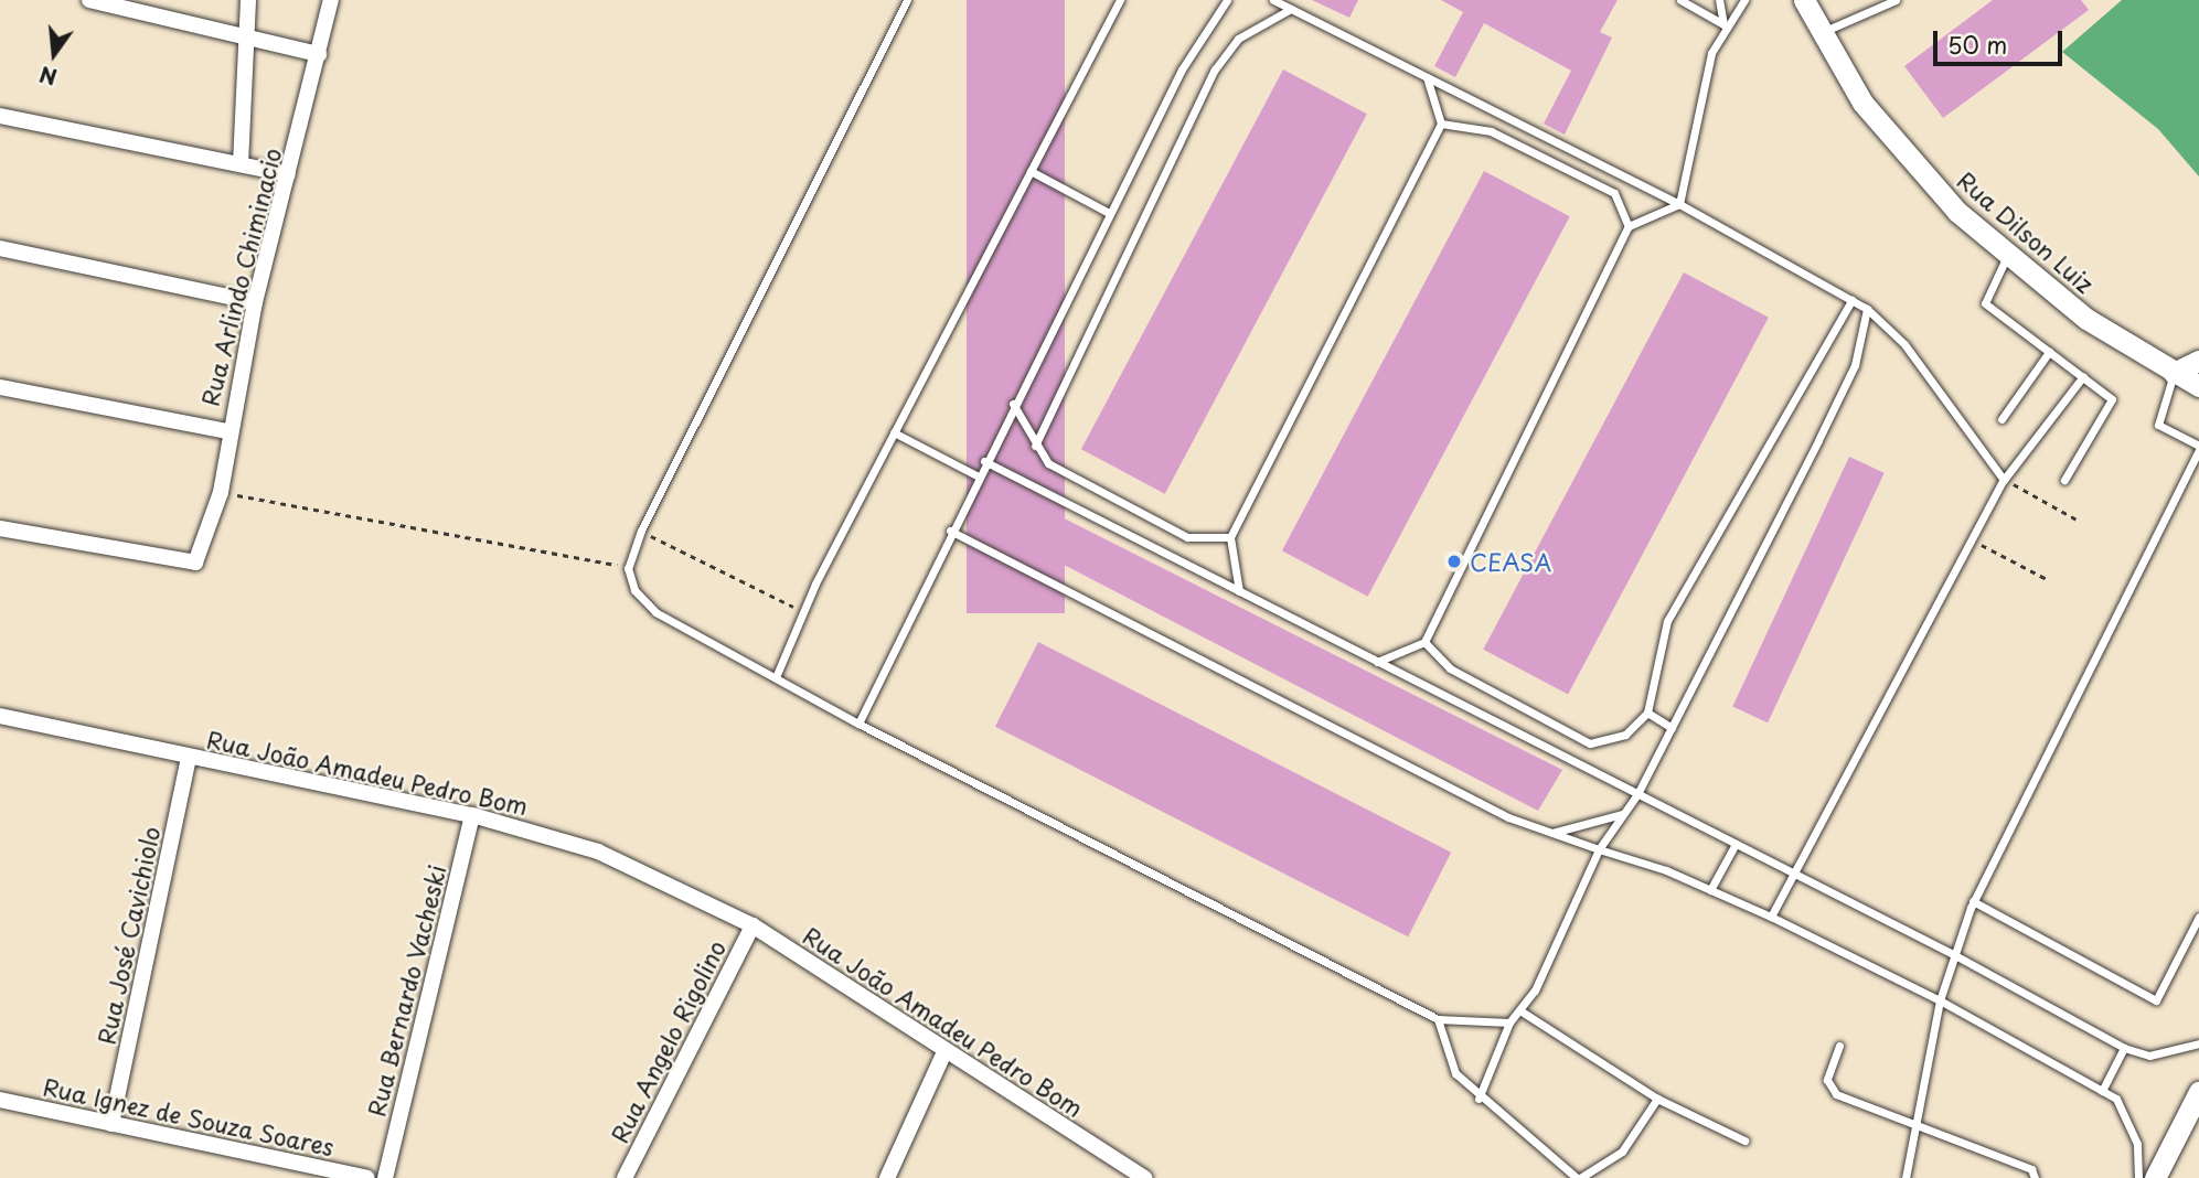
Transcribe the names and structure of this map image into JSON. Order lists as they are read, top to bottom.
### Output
{
  "streets": {
    "street": [
      "Rua Dilson Luiz",
      "Rua Arlindo Chiminacio",
      "Rua João Amadeu Pedro Bom",
      "Rua José Cavichiolo",
      "Rua Bernardo Vacheski",
      "Rua Angelo Rigolino",
      "Rua Ignez de Souza Soares"
    ]
  },
  "crossings": [
    ["Rua João Amadeu Pedro Bom", "Rua José Cavichiolo"],
    ["Rua João Amadeu Pedro Bom", "Rua Bernardo Vacheski"],
    ["Rua João Amadeu Pedro Bom", "Rua Angelo Rigolino"],
    ["Rua José Cavichiolo", "Rua Ignez de Souza Soares"]
  ],
  "places": ["CEASA"],
  "scale_bar": "50 m",
  "north": "bottom"
}
